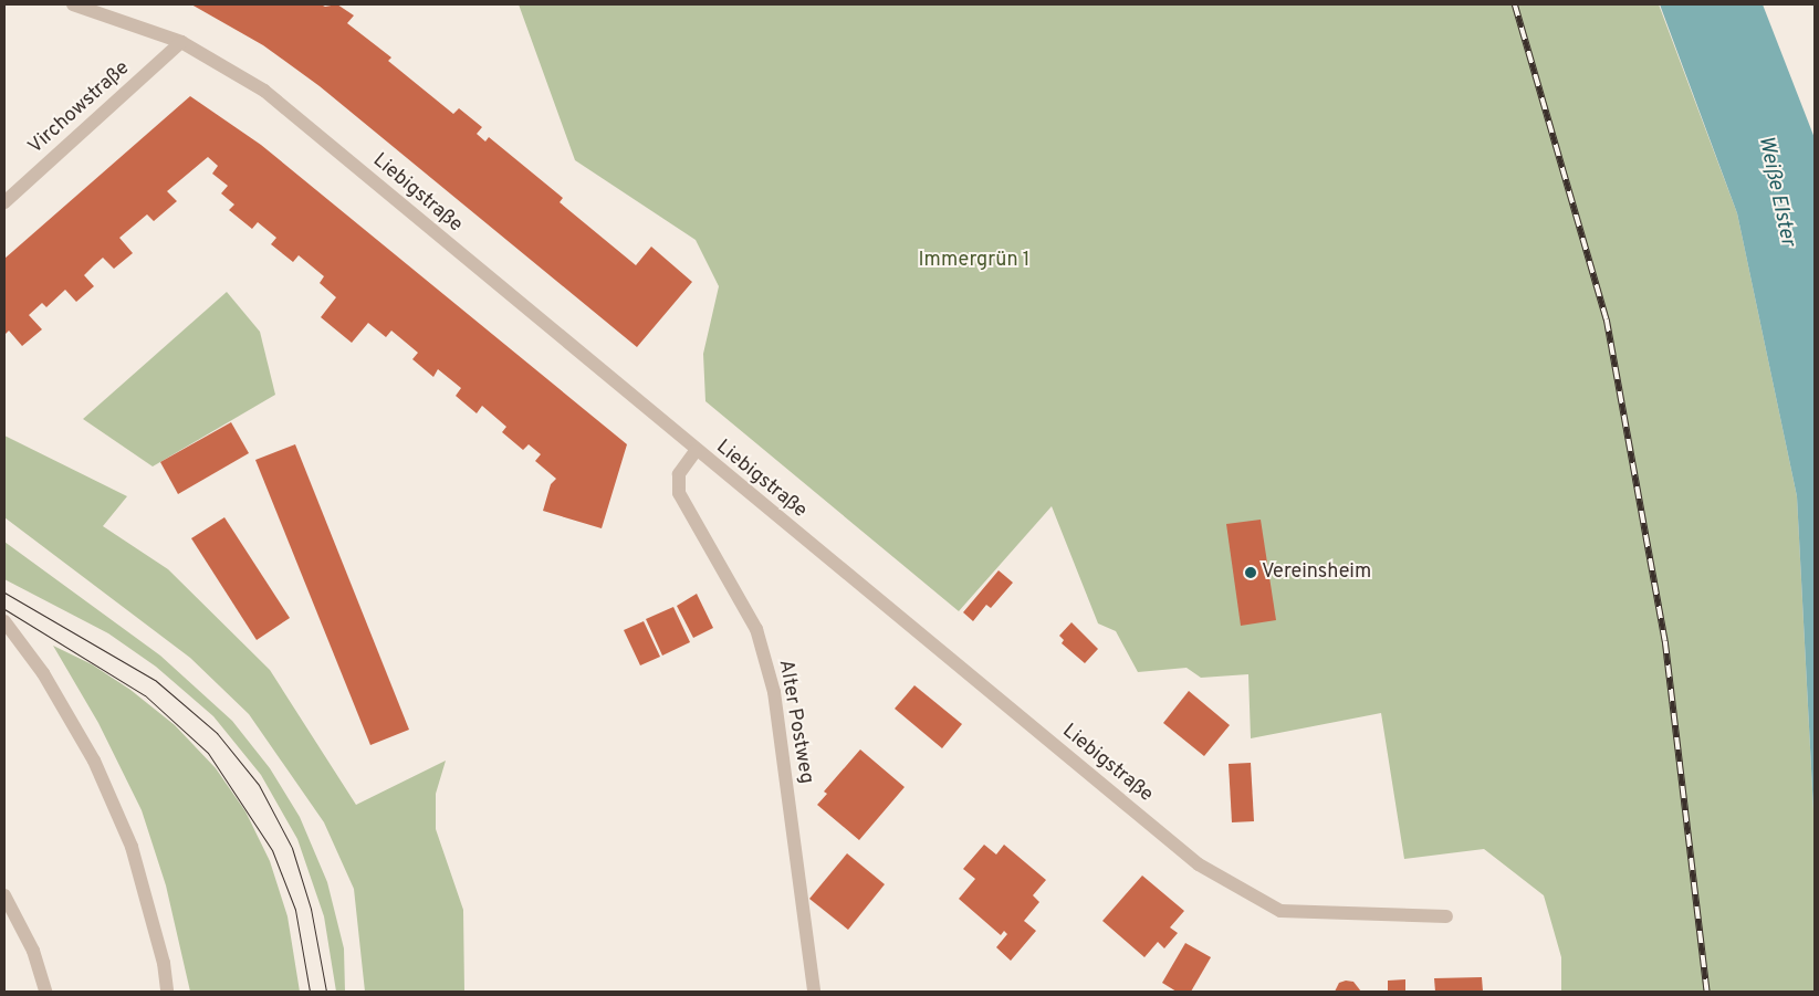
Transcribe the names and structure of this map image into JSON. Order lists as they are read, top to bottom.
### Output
{
  "streets": {
    "street": ["Virchowstraße", "Liebigstraße", "Alter Postweg"]
  },
  "crossings": [
    ["Virchowstraße", "Liebigstraße"],
    ["Liebigstraße", "Alter Postweg"]
  ],
  "water": ["Weiße Elster"],
  "parks": ["Immergrün 1"],
  "places": ["Vereinsheim"]
}
